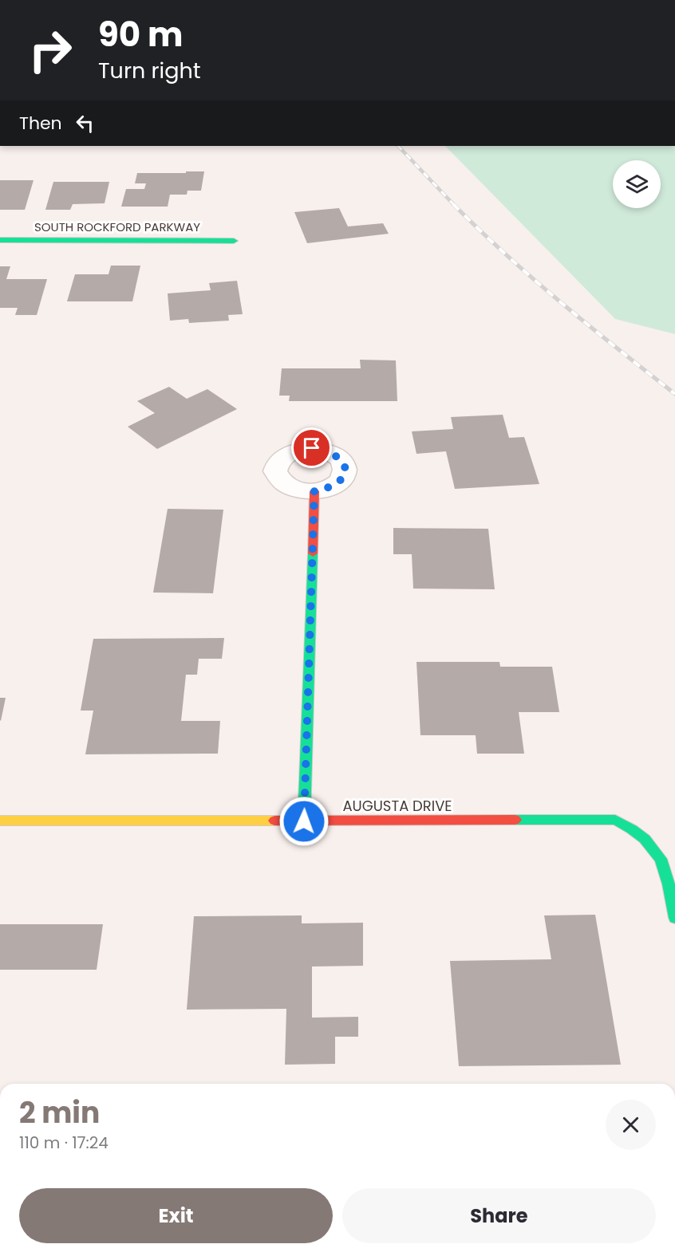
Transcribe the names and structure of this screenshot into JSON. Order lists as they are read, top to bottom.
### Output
{
  "streets": {
    "street": ["SOUTH ROCKFORD PARKWAY", "AUGUSTA DRIVE"]
  },
  "page": {
    "turn": ["90 m", "Turn right"],
    "then": "Then",
    "heading": ["2 min", "110 m · 17:24"],
    "buttons": ["Exit", "Share"]
  }
}
